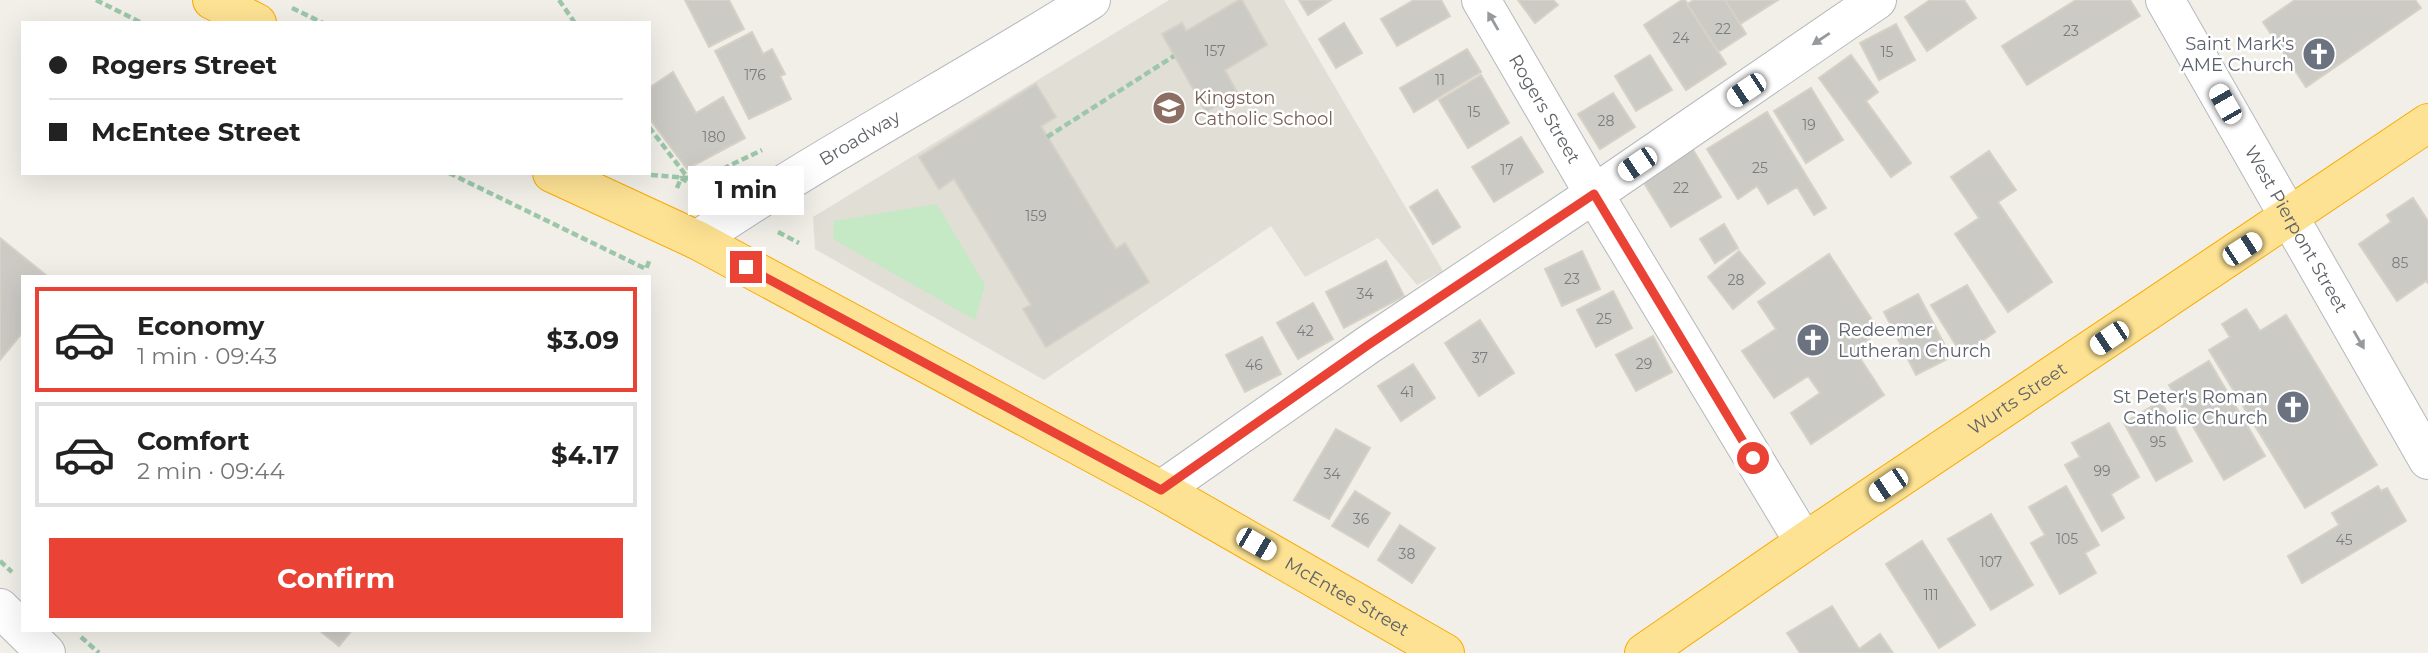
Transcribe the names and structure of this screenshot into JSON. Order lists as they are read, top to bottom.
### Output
{
  "streets": {
    "highway": ["Wurts Street", "McEntee Street"],
    "street": ["Rogers Street", "Broadway", "West Pierpont Street"]
  },
  "crossings": [
    ["Rogers Street", "Wurts Street"],
    ["Broadway", "McEntee Street"],
    ["West Pierpont Street", "Wurts Street"]
  ],
  "one_way": ["Rogers Street", "West Pierpont Street"],
  "places": {
    "church": ["Saint Mark's AME Church", "Redeemer Lutheran Church", "St Peter's Roman Catholic Church"],
    "school or university": ["Kingston Catholic School"]
  },
  "house_numbers": [
    "22",
    "23",
    "24",
    "157",
    "15",
    "176",
    "11",
    "15",
    "28",
    "19",
    "180",
    "25",
    "17",
    "22",
    "159",
    "85",
    "23",
    "28",
    "34",
    "25",
    "42",
    "37",
    "29",
    "46",
    "41",
    "95",
    "99",
    "34",
    "36",
    "105",
    "45",
    "38",
    "107",
    "111"
  ],
  "page": {
    "banner": ["Rogers Street", "McEntee Street"],
    "bubble": "1 min",
    "list": [
      {
        "name": "Economy",
        "note": "1 min · 09:43",
        "value": "$3.09"
      },
      {
        "name": "Comfort",
        "note": "2 min · 09:44",
        "value": "$4.17"
      }
    ],
    "buttons": "Confirm"
  }
}
